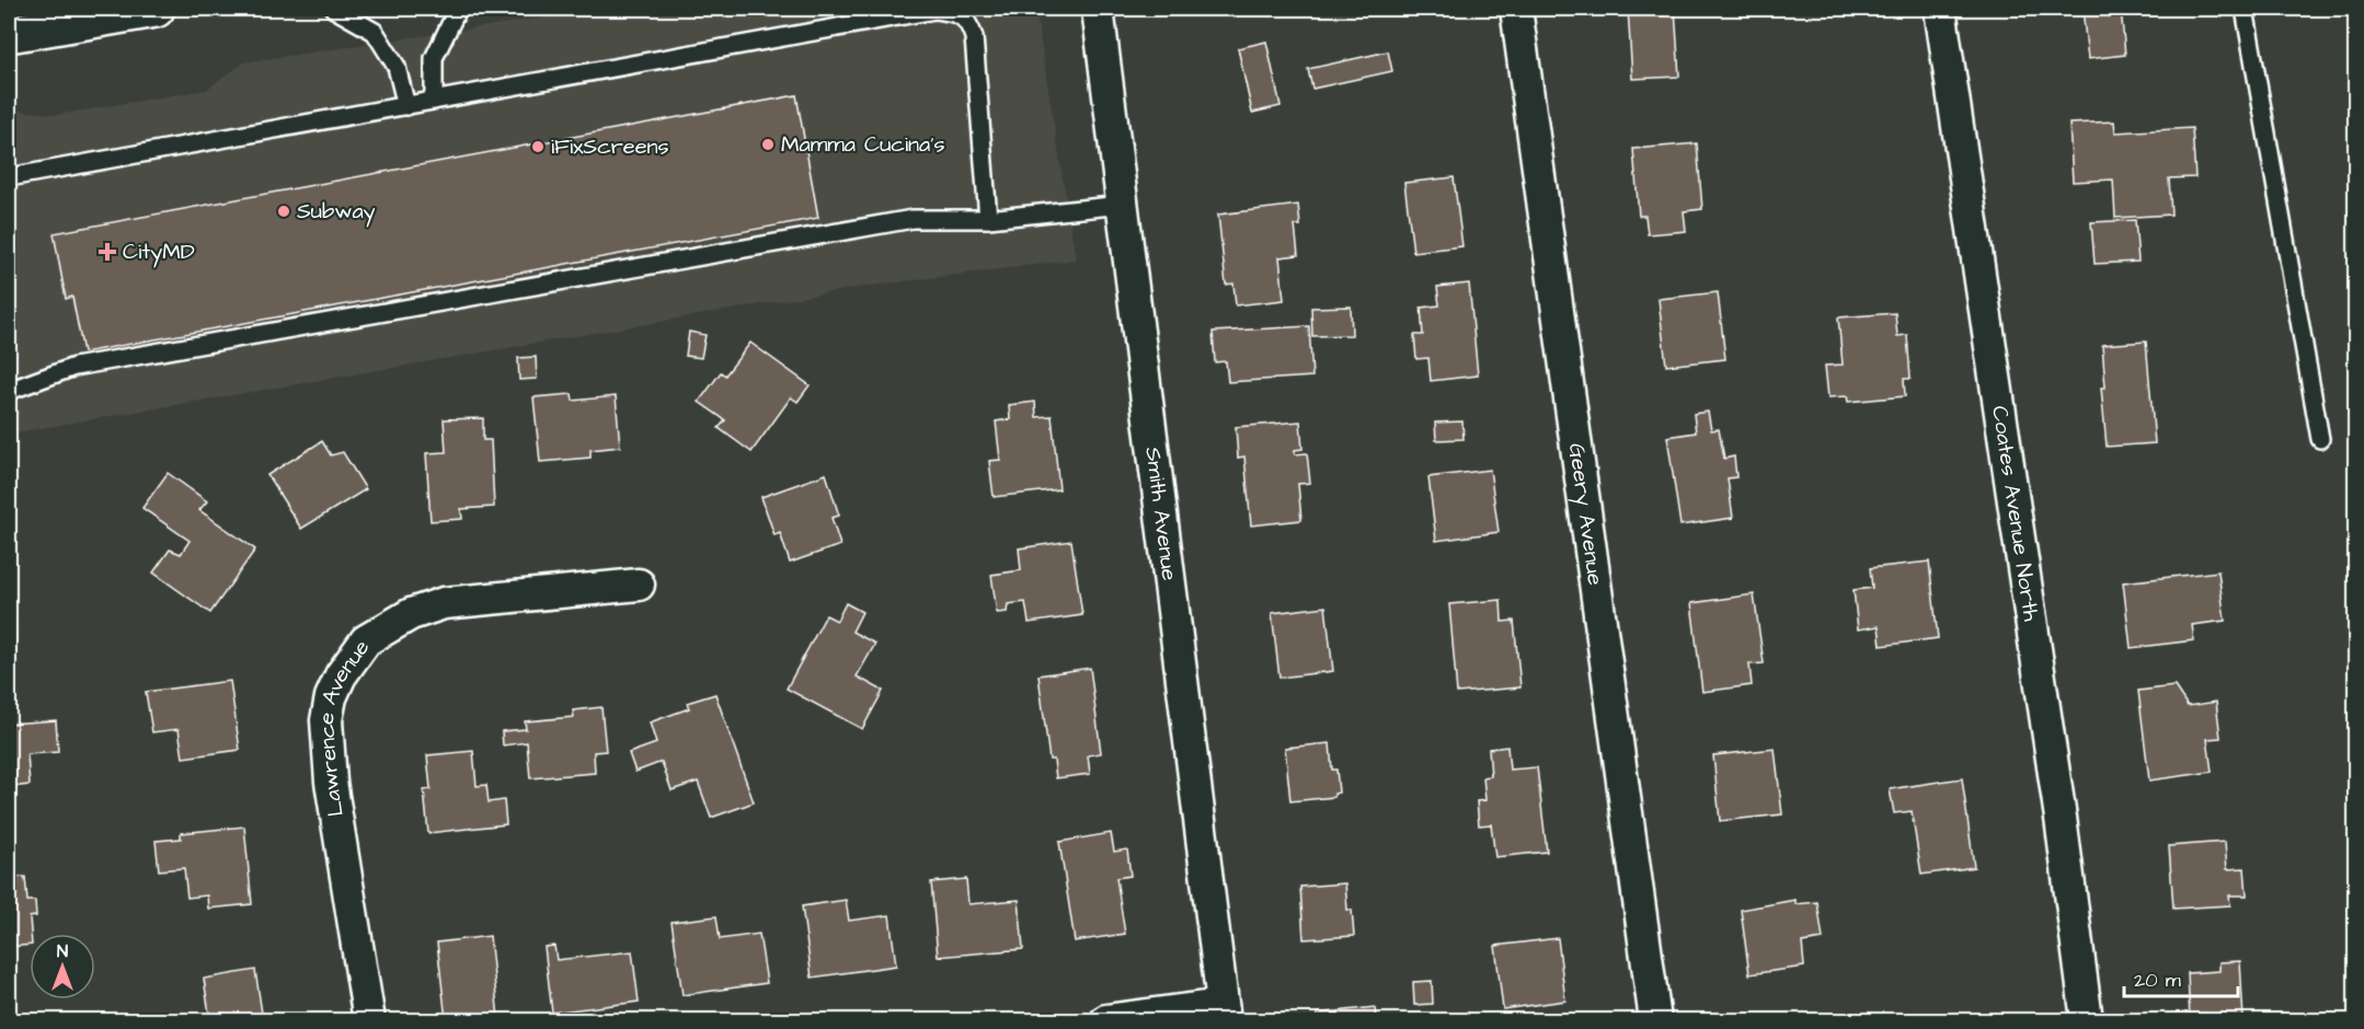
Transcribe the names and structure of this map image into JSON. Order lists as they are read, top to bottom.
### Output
{
  "streets": {
    "street": [
      "Smith Avenue",
      "Geery Avenue",
      "Coates Avenue North",
      "Lawrence Avenue"
    ]
  },
  "places": {
    "other": ["Mamma Cucina's", "iFixScreens", "Subway"],
    "health": ["CityMD"]
  },
  "scale_bar": "20 m",
  "north": "top"
}
